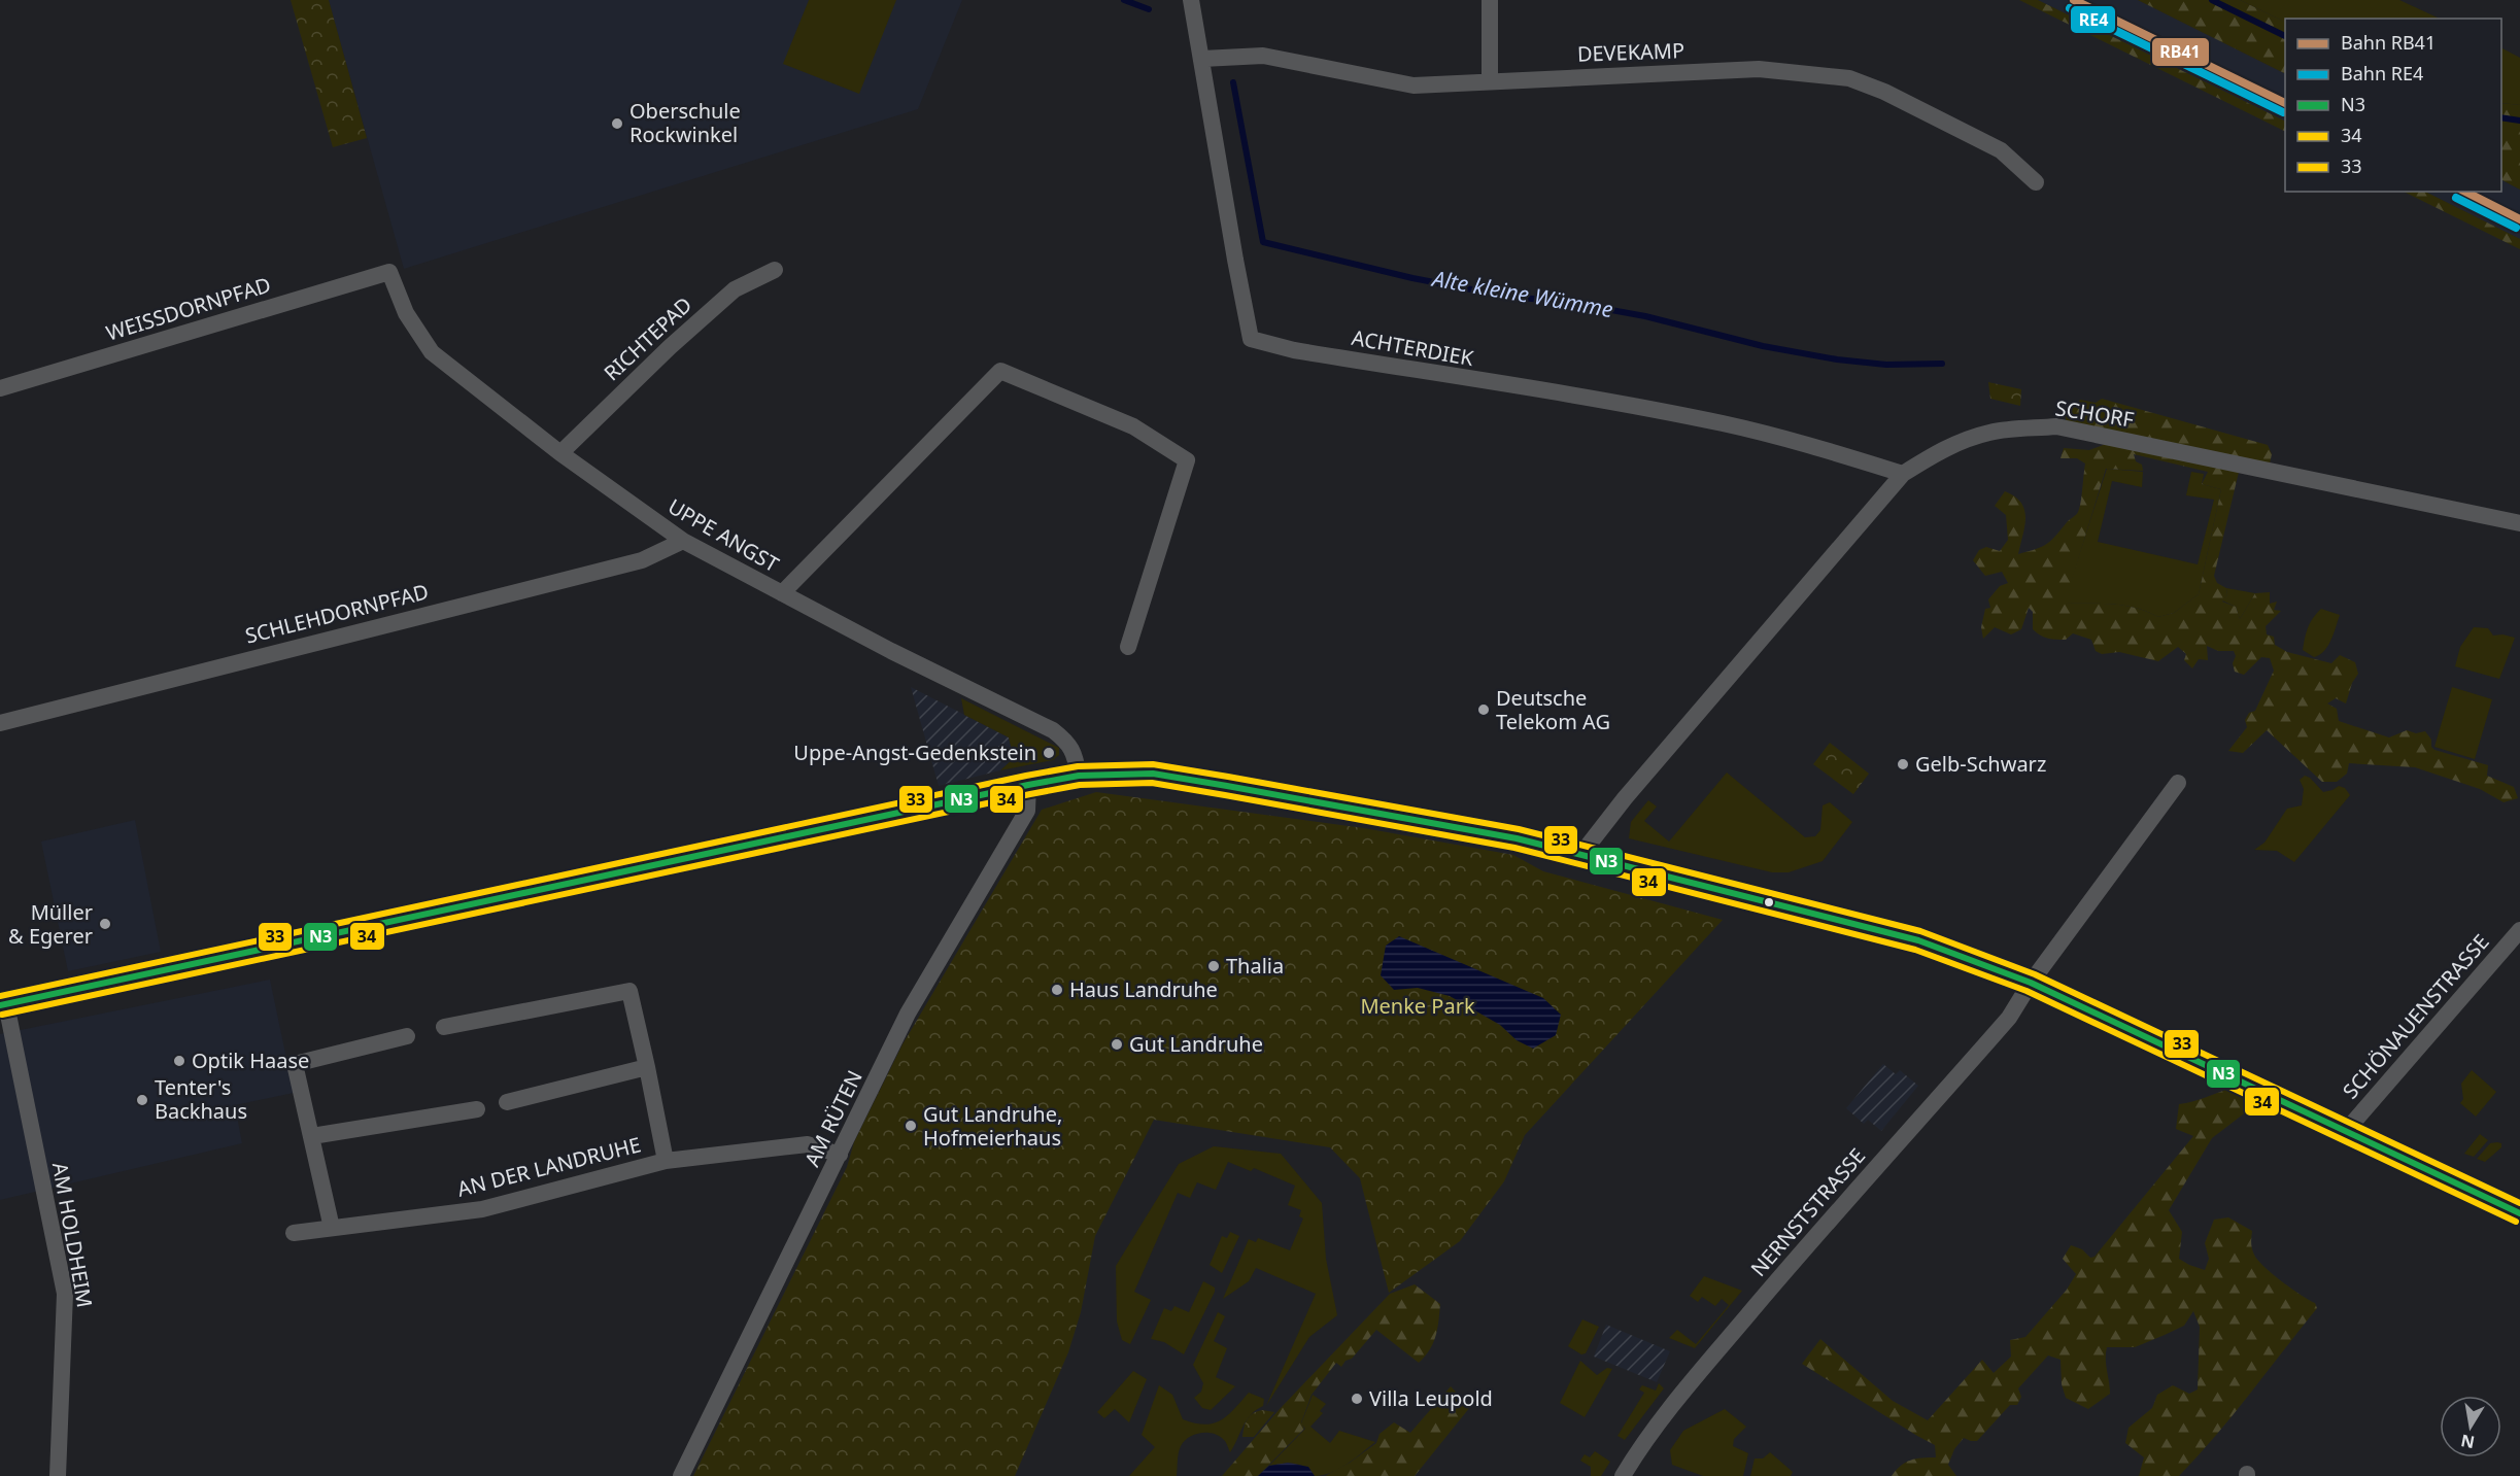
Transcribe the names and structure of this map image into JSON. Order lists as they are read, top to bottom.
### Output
{
  "streets": {
    "street": [
      "DEVEKAMP",
      "WEISSDORNPFAD",
      "RICHTEPAD",
      "ACHTERDIEK",
      "SCHORF",
      "UPPE ANGST",
      "SCHLEHDORNPFAD",
      "SCHÖNAUENSTRASSE",
      "AM RÜTEN",
      "AN DER LANDRUHE",
      "NERNSTSTRASSE",
      "AM HOLDHEIM"
    ]
  },
  "crossings": [
    ["DEVEKAMP", "ACHTERDIEK"],
    ["WEISSDORNPFAD", "UPPE ANGST"],
    ["RICHTEPAD", "UPPE ANGST"],
    ["ACHTERDIEK", "SCHORF"],
    ["UPPE ANGST", "SCHLEHDORNPFAD"],
    ["AM RÜTEN", "AN DER LANDRUHE"]
  ],
  "water": ["Alte kleine Wümme"],
  "parks": ["Menke Park"],
  "places": [
    "Oberschule Rockwinkel",
    "Deutsche Telekom AG",
    "Uppe-Angst-Gedenkstein",
    "Gelb-Schwarz",
    "Müller & Egerer",
    "Thalia",
    "Haus Landruhe",
    "Gut Landruhe",
    "Optik Haase",
    "Tenter's Backhaus",
    "Gut Landruhe, Hofmeierhaus",
    "Villa Leupold"
  ],
  "lines": [
    "rail line RB41",
    "rail line RE4",
    "transit line 33",
    "transit line N3",
    "transit line 34"
  ],
  "legend": [
    "Bahn RB41",
    "Bahn RE4",
    "N3",
    "34",
    "33"
  ],
  "north": "bottom"
}
